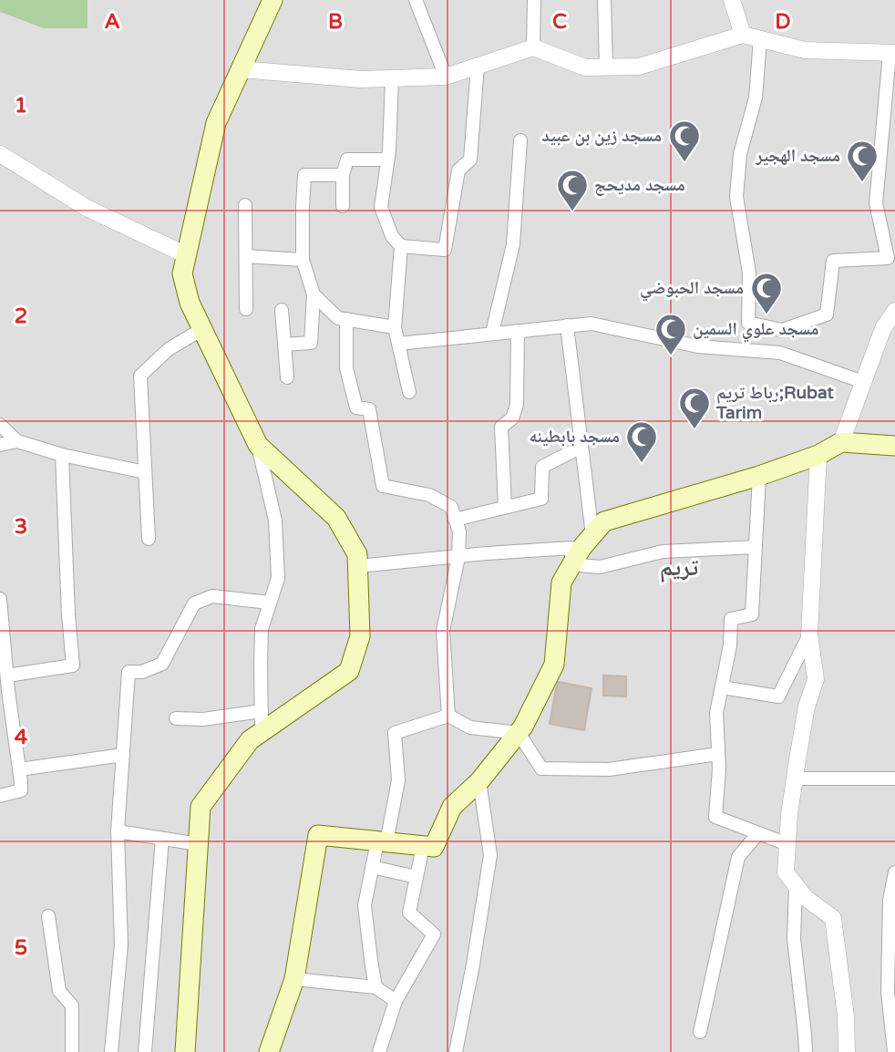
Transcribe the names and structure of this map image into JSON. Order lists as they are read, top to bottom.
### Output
{
  "districts": ["تريم"],
  "places": {
    "mosque": [
      "مسجد زين بن عبيد",
      "مسجد الهجير",
      "مسجد مديحج",
      "مسجد الحبوضي",
      "مسجد علوي السمين",
      "رباط تريم;Rubat Tarim",
      "مسجد بابطينه"
    ]
  },
  "grid": {
    "columns": [
      "A",
      "B",
      "C",
      "D"
    ],
    "rows": [
      "1",
      "2",
      "3",
      "4",
      "5"
    ]
  }
}
